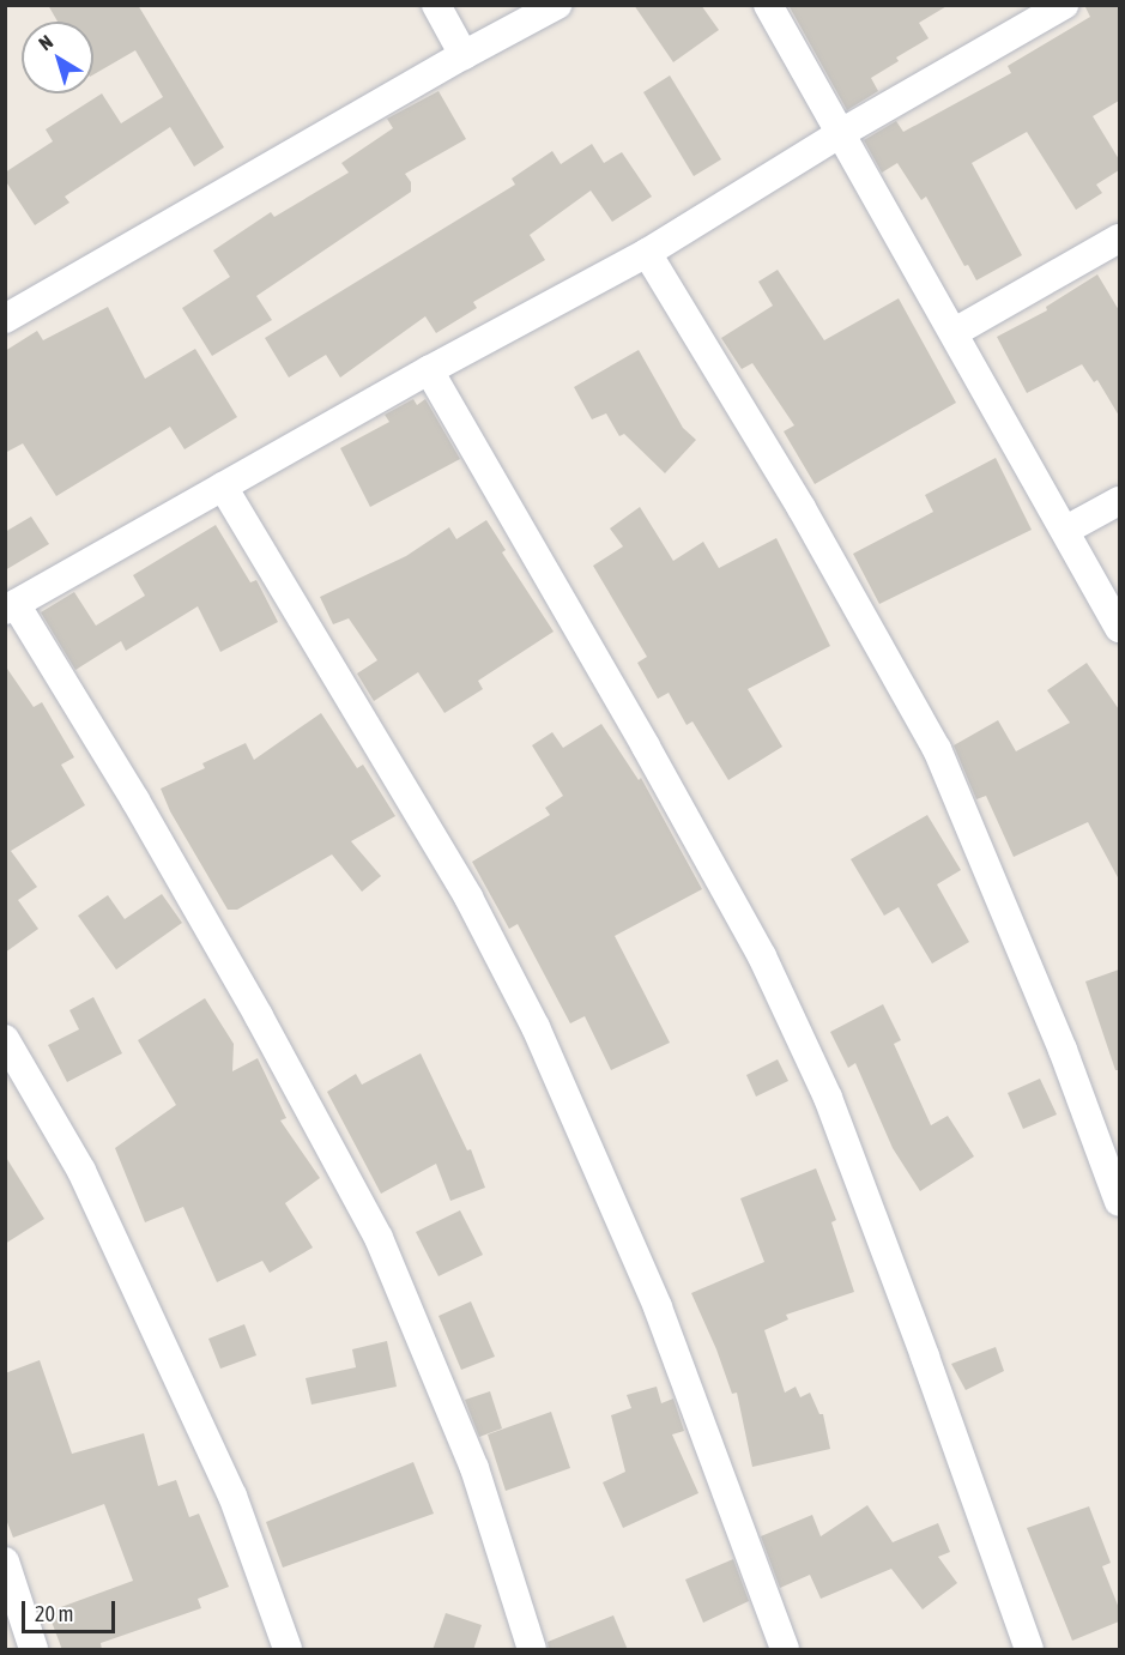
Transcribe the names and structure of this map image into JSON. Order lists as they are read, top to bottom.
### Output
{
  "scale_bar": "20 m",
  "north": "top left"
}
